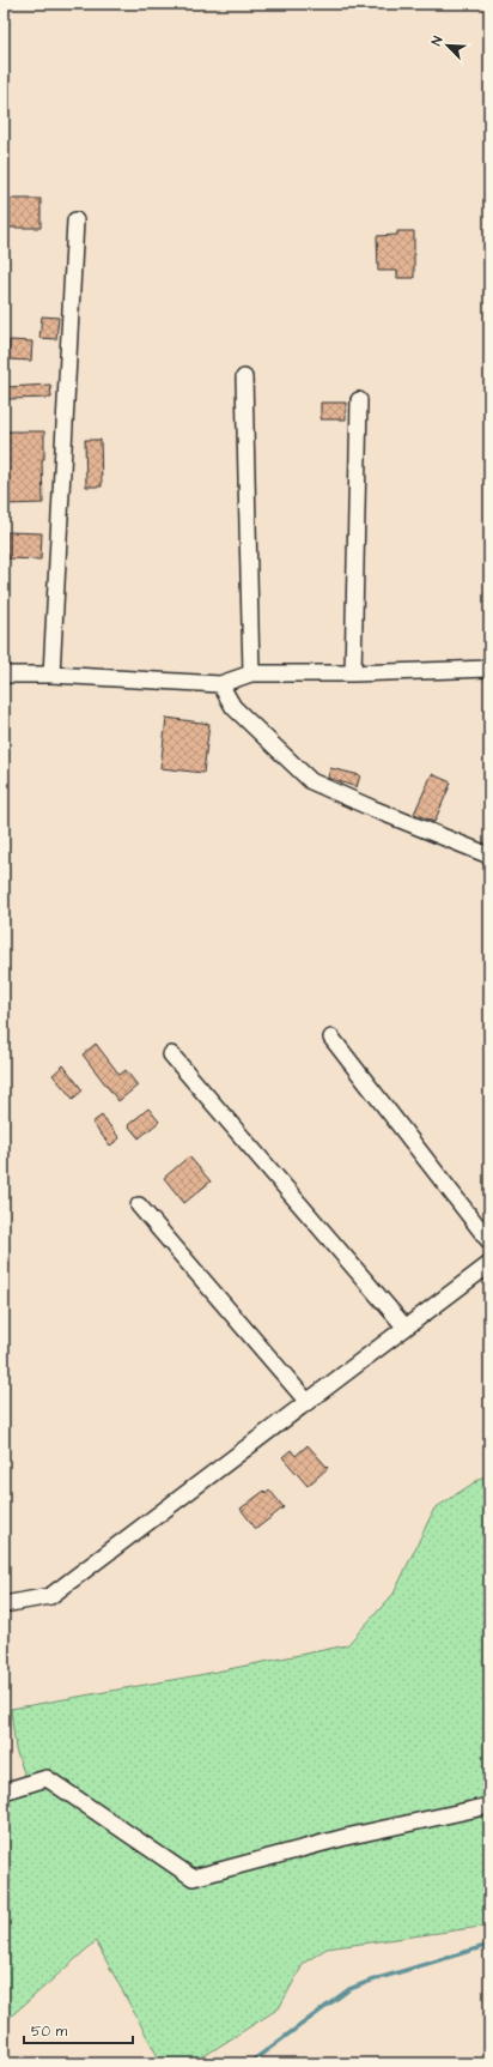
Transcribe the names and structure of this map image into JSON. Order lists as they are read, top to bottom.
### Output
{
  "scale_bar": "50 m",
  "north": "top left"
}
